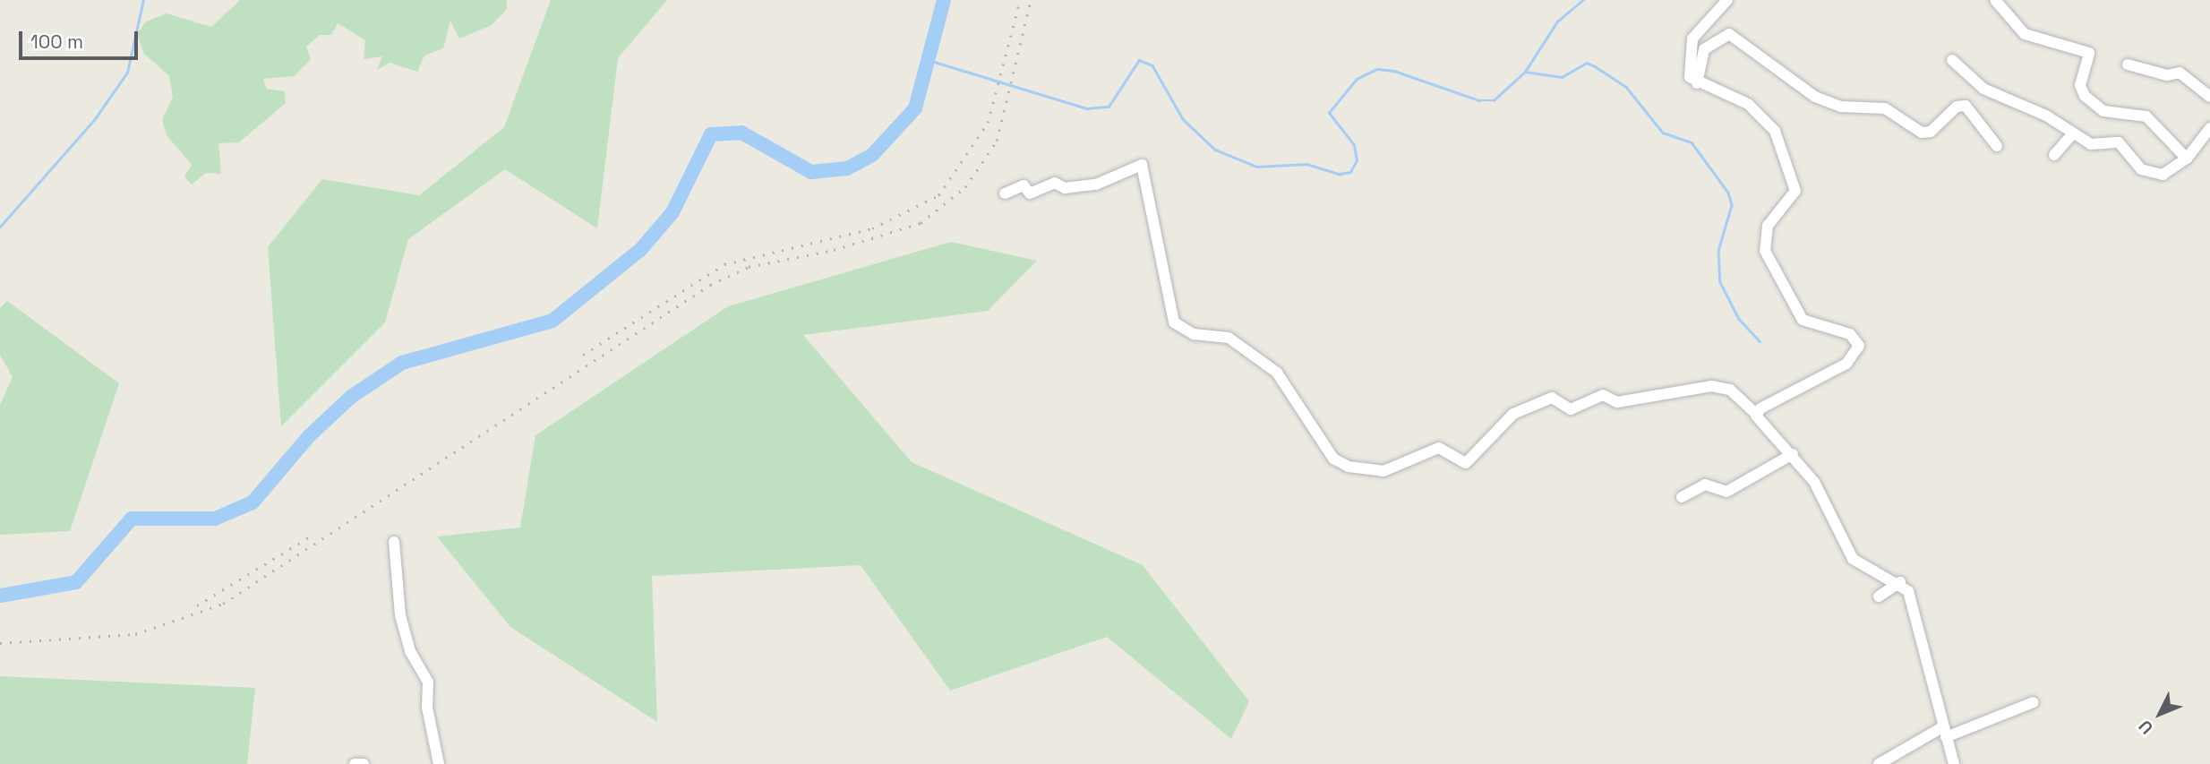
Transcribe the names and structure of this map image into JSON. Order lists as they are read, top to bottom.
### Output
{
  "scale_bar": "100 m",
  "north": "bottom left"
}
